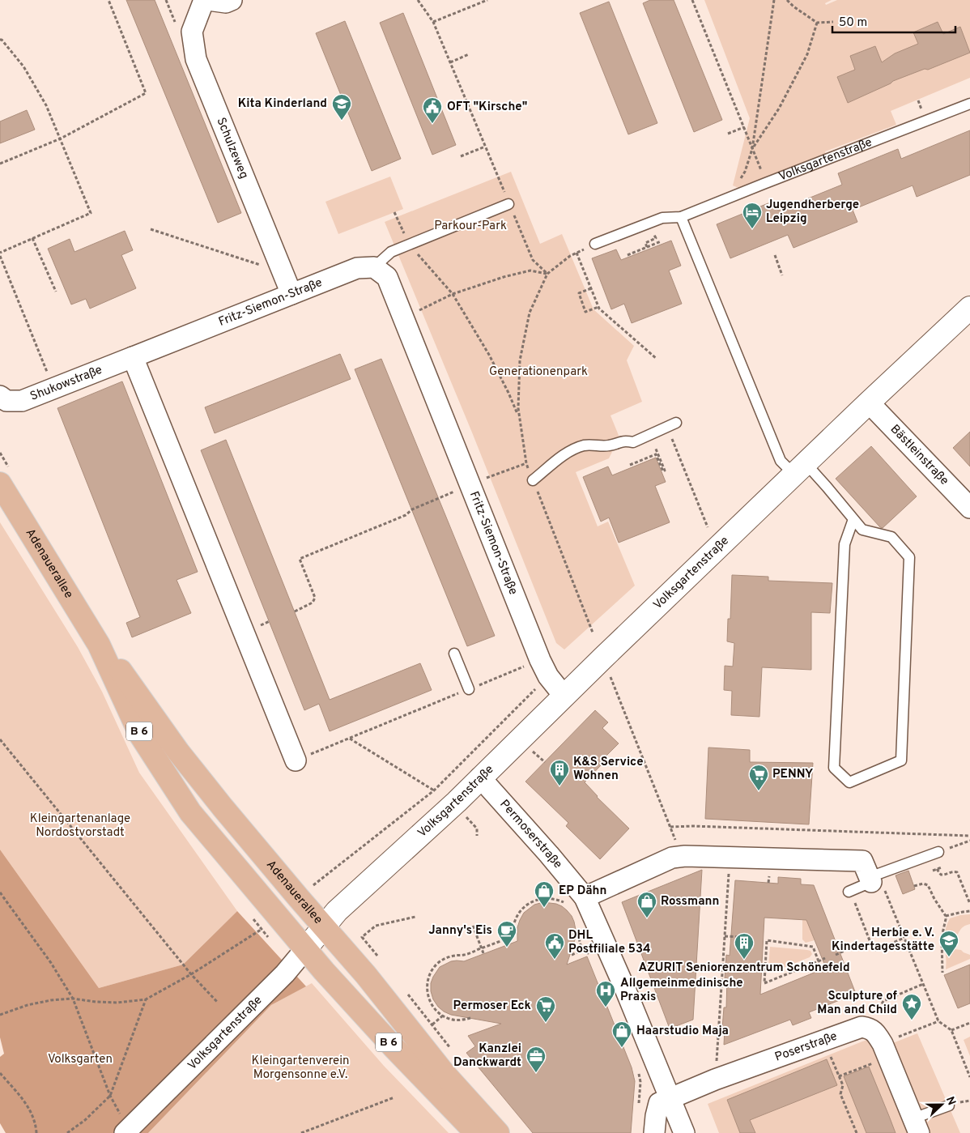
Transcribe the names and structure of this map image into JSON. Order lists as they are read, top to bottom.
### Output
{
  "streets": {
    "main road": ["Volksgartenstraße", "Adenauerallee", "B 6"],
    "street": [
      "Schulzeweg",
      "Fritz-Siemon-Straße",
      "Shukowstraße",
      "Bästleinstraße",
      "Permoserstraße",
      "Poserstraße"
    ]
  },
  "crossings": [
    ["Schulzeweg", "Fritz-Siemon-Straße"],
    ["Volksgartenstraße", "Fritz-Siemon-Straße"],
    ["Volksgartenstraße", "Bästleinstraße"],
    ["Volksgartenstraße", "Adenauerallee"],
    ["Volksgartenstraße", "Permoserstraße"],
    ["Fritz-Siemon-Straße", "Shukowstraße"],
    ["Permoserstraße", "Poserstraße"]
  ],
  "parks": [
    "Parkour-Park",
    "Generationenpark",
    "Kleingartenanlage Nordostvorstadt",
    "Volksgarten",
    "Kleingartenverein Morgensonne e.V."
  ],
  "places": {
    "school or university": ["Kita Kinderland", "Herbie e. V. Kindertagesstätte"],
    "public building": ["OFT \"Kirsche\"", "DHL Postfiliale 534"],
    "hotel": ["Jugendherberge Leipzig"],
    "building": ["K&S Service Wohnen", "AZURIT Seniorenzentrum Schönefeld"],
    "supermarket": ["PENNY", "Permoser Eck"],
    "shop": ["EP Dähn", "Rossmann", "Haarstudio Maja"],
    "cafe": ["Janny's Eis"],
    "hospital": ["Allgemeinmedinische Praxis"],
    "place": ["Sculpture of Man and Child"],
    "office": ["Kanzlei Danckwardt"]
  },
  "scale_bar": "50 m",
  "north": "right"
}
